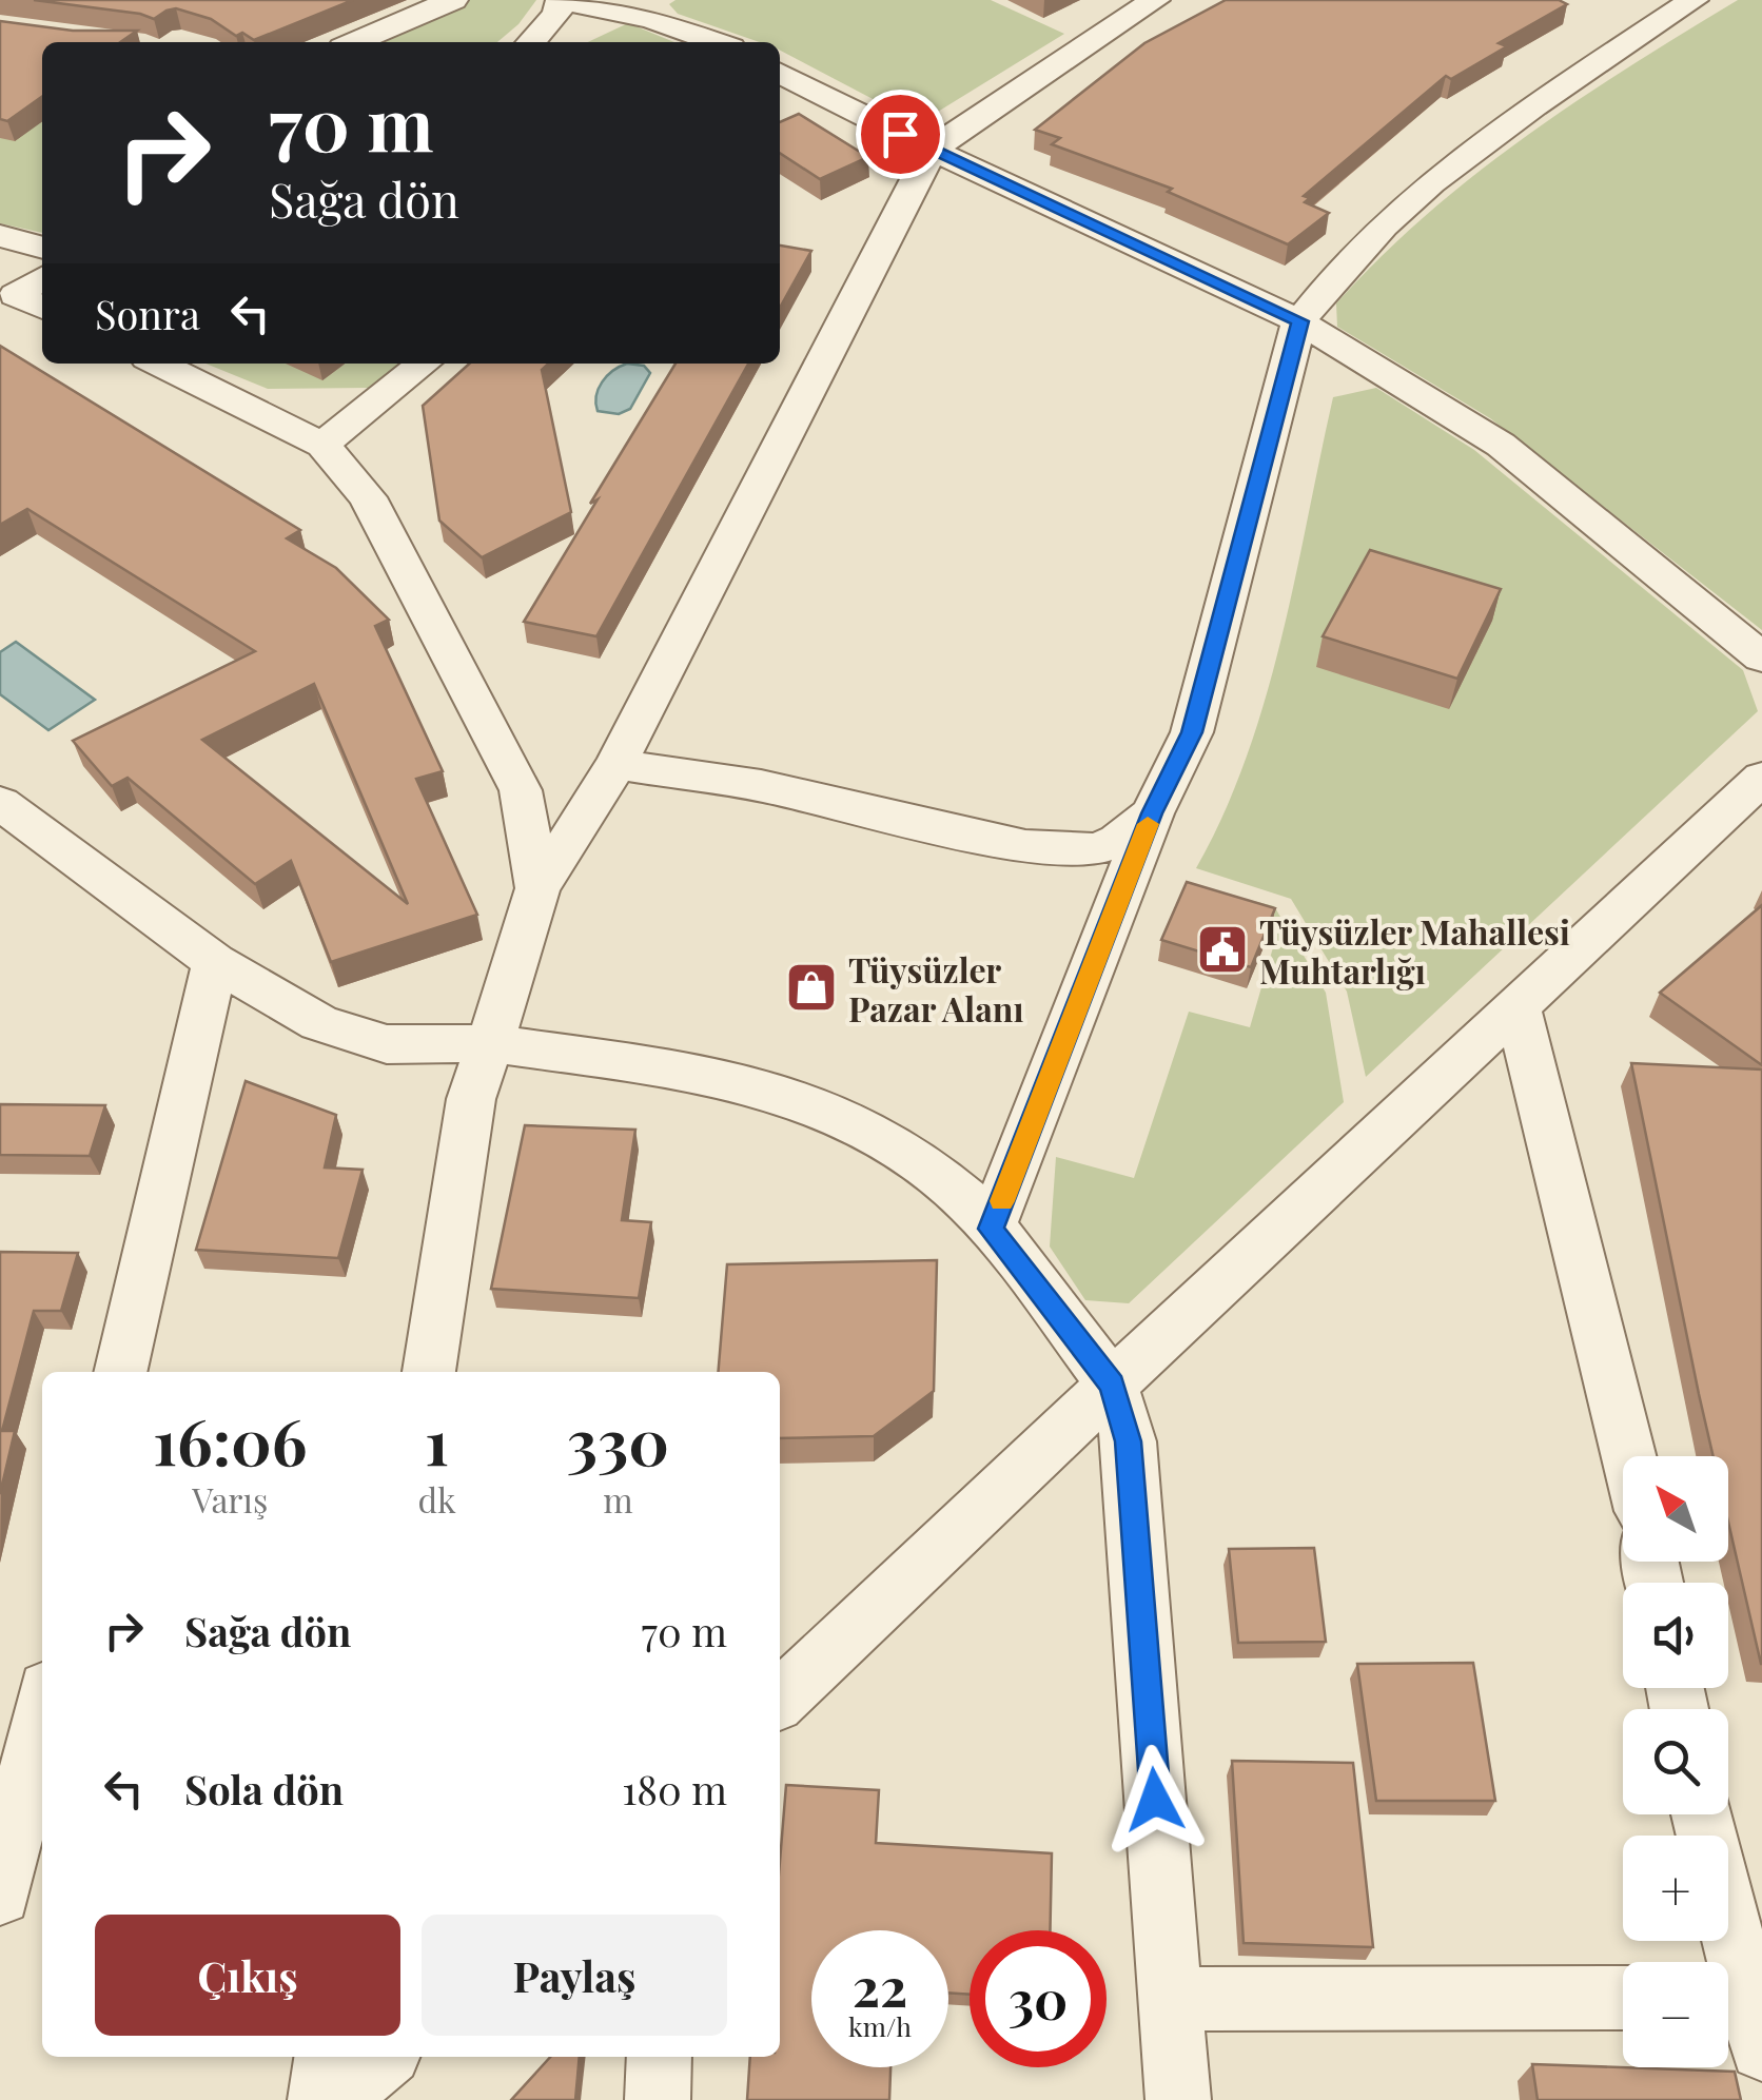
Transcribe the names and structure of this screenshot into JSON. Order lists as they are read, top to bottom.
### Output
{
  "places": {
    "public building": ["Tüysüzler Mahallesi Muhtarlığı"],
    "shop": ["Tüysüzler Pazar Alanı"]
  },
  "north": "top left",
  "page": {
    "turn": ["70 m", "Sağa dön"],
    "then": "Sonra",
    "eta": [
      "16:06",
      "Varış",
      "1",
      "dk",
      "330",
      "m"
    ],
    "map_buttons": ["+", "−"],
    "list": [
      {
        "name": "Sağa dön",
        "value": "70 m"
      },
      {
        "name": "Sola dön",
        "value": "180 m"
      }
    ],
    "buttons": ["Çıkış", "Paylaş"],
    "speed": "22 km/h",
    "limit": "30"
  }
}
